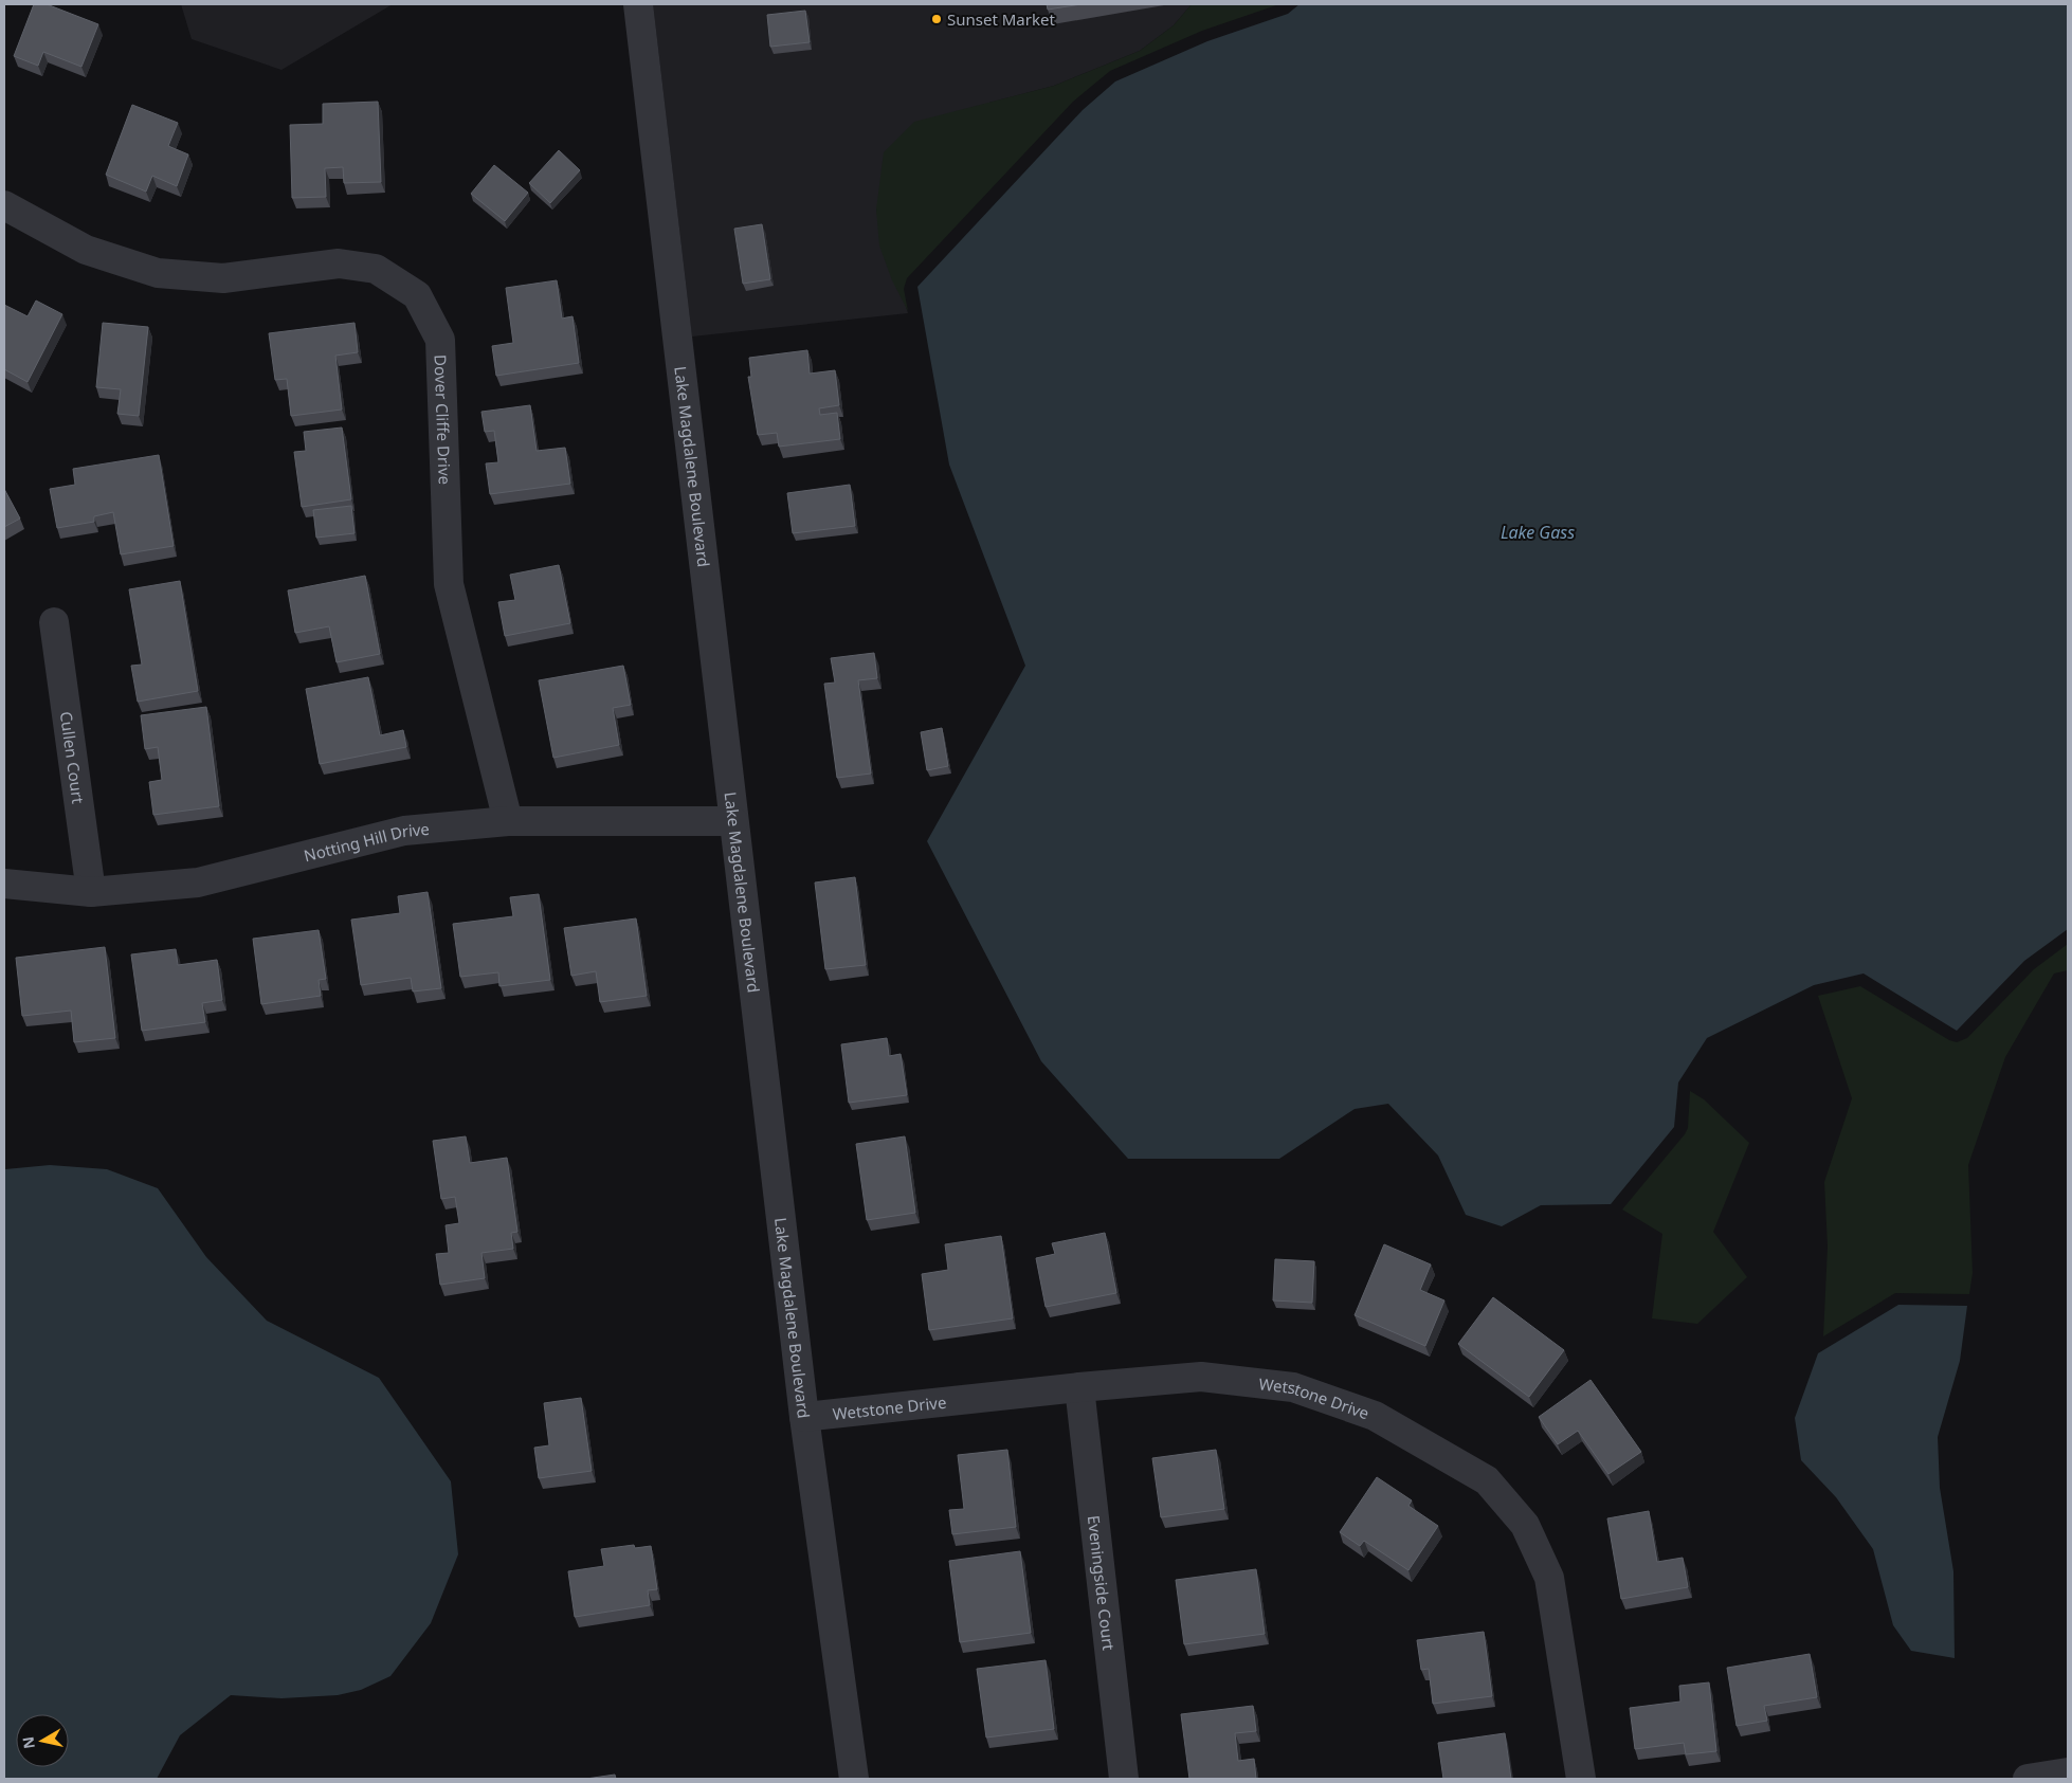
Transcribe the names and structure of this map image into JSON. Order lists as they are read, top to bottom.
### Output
{
  "streets": {
    "street": [
      "Dover Cliffe Drive",
      "Lake Magdalene Boulevard",
      "Cullen Court",
      "Notting Hill Drive",
      "Wetstone Drive",
      "Eveningside Court"
    ]
  },
  "crossings": [
    ["Dover Cliffe Drive", "Notting Hill Drive"],
    ["Lake Magdalene Boulevard", "Notting Hill Drive"],
    ["Lake Magdalene Boulevard", "Wetstone Drive"],
    ["Cullen Court", "Notting Hill Drive"],
    ["Wetstone Drive", "Eveningside Court"]
  ],
  "water": ["Lake Gass"],
  "places": ["Sunset Market"],
  "north": "left"
}
